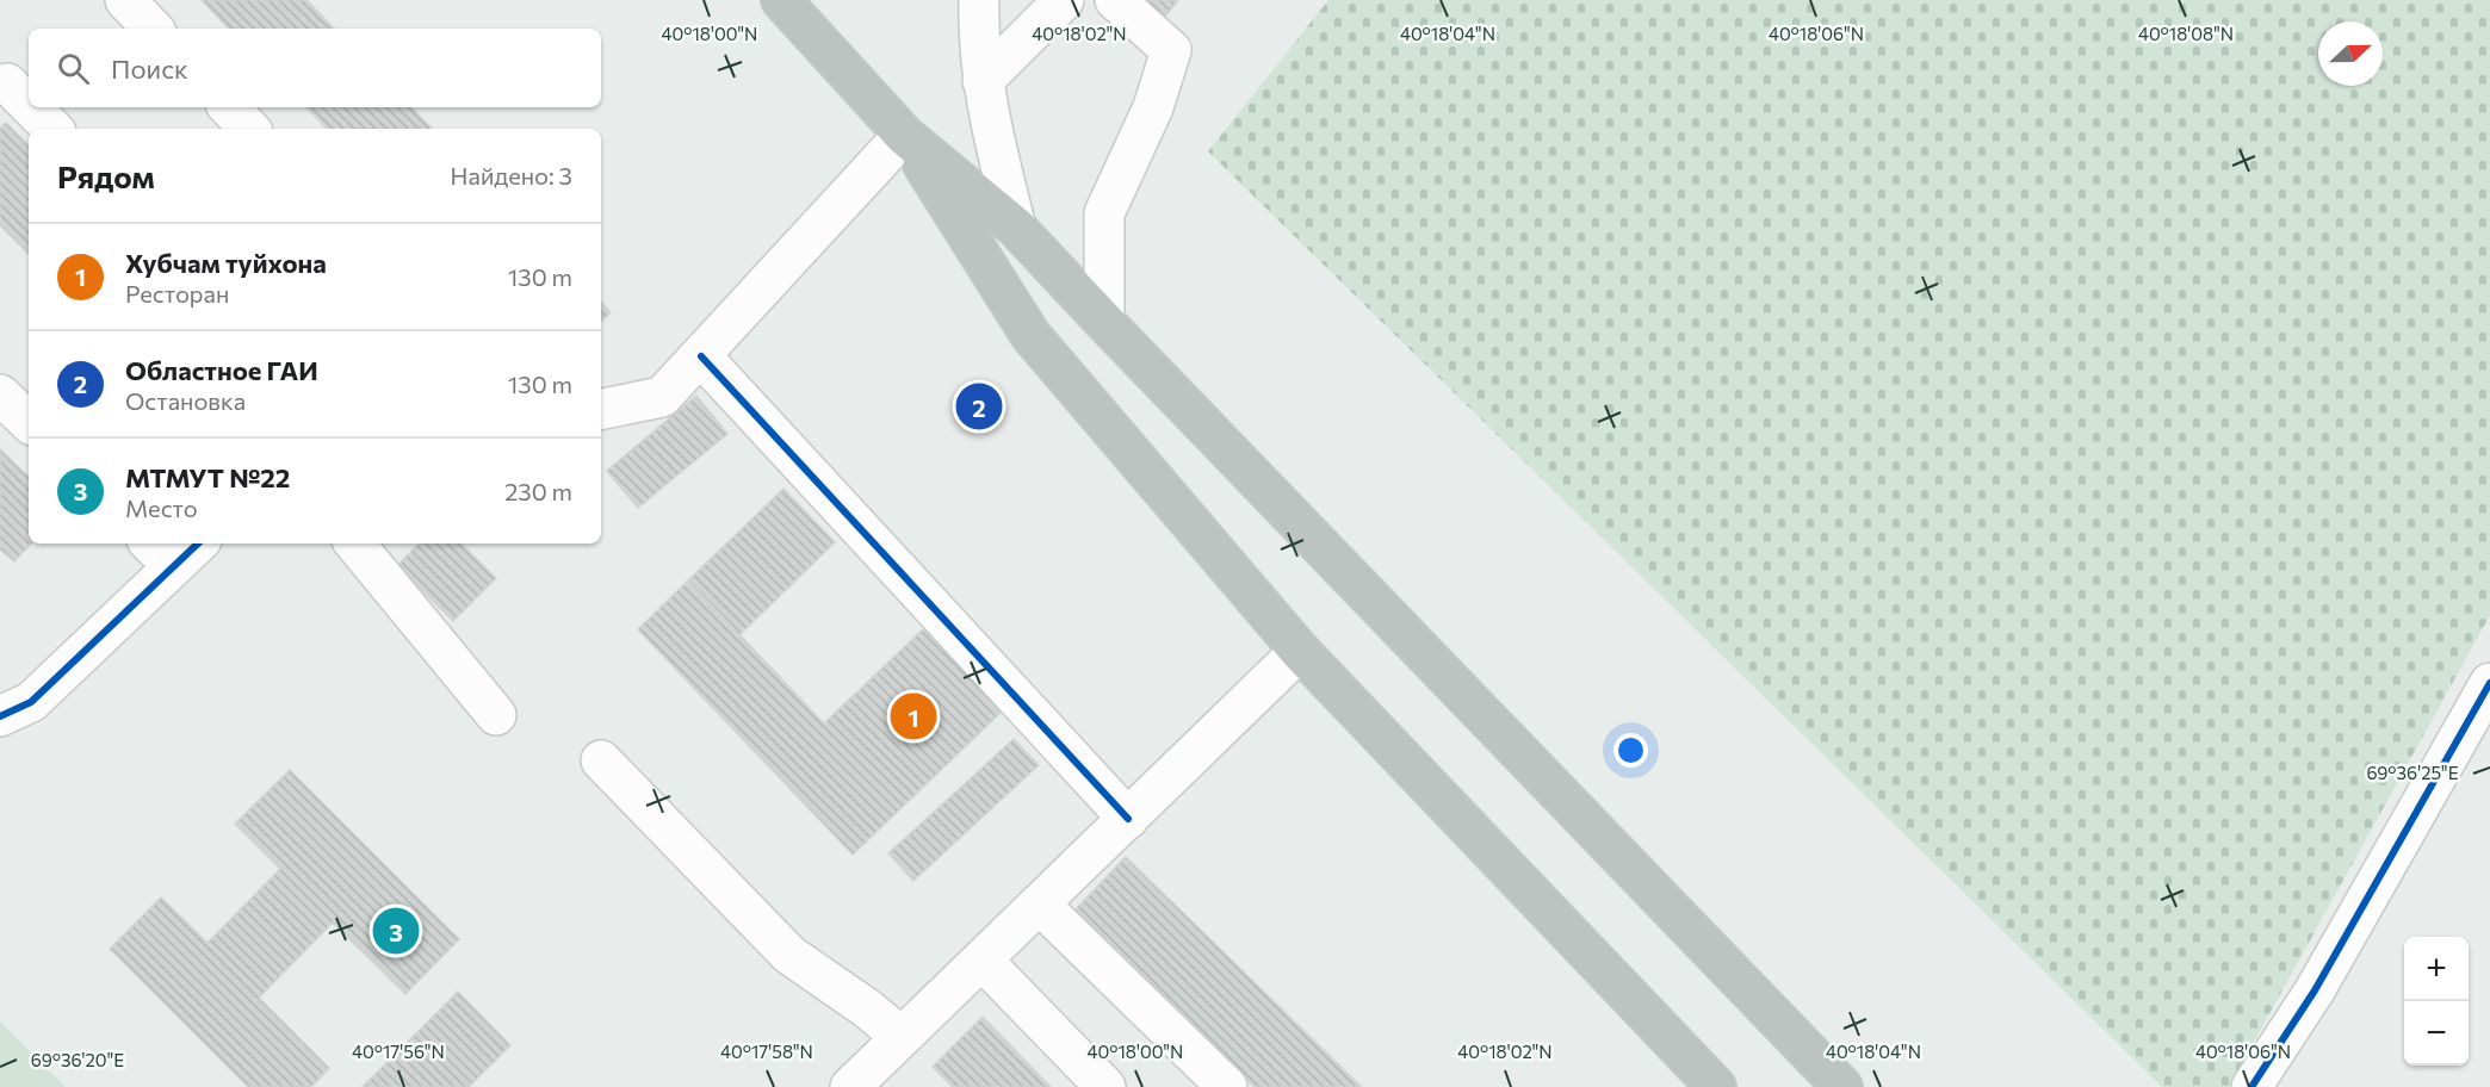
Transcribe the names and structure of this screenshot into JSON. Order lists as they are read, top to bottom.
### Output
{
  "north": "right",
  "page": {
    "search": "Поиск",
    "heading": ["Рядом", "Найдено: 3"],
    "list": [
      {
        "mark": "1",
        "name": "Хубчам туйхона",
        "note": "Ресторан",
        "value": "130 m"
      },
      {
        "mark": "2",
        "name": "Областное ГАИ",
        "note": "Остановка",
        "value": "130 m"
      },
      {
        "mark": "3",
        "name": "МТМУТ №22",
        "note": "Место",
        "value": "230 m"
      }
    ],
    "pins": ["2", "1", "3"],
    "map_buttons": ["+", "−"]
  },
  "coordinates": [
    "40°18'00\"N",
    "40°18'02\"N",
    "40°18'04\"N",
    "40°18'06\"N",
    "40°18'08\"N",
    "69°36'25\"E",
    "40°17'56\"N",
    "40°17'58\"N",
    "69°36'20\"E"
  ]
}
